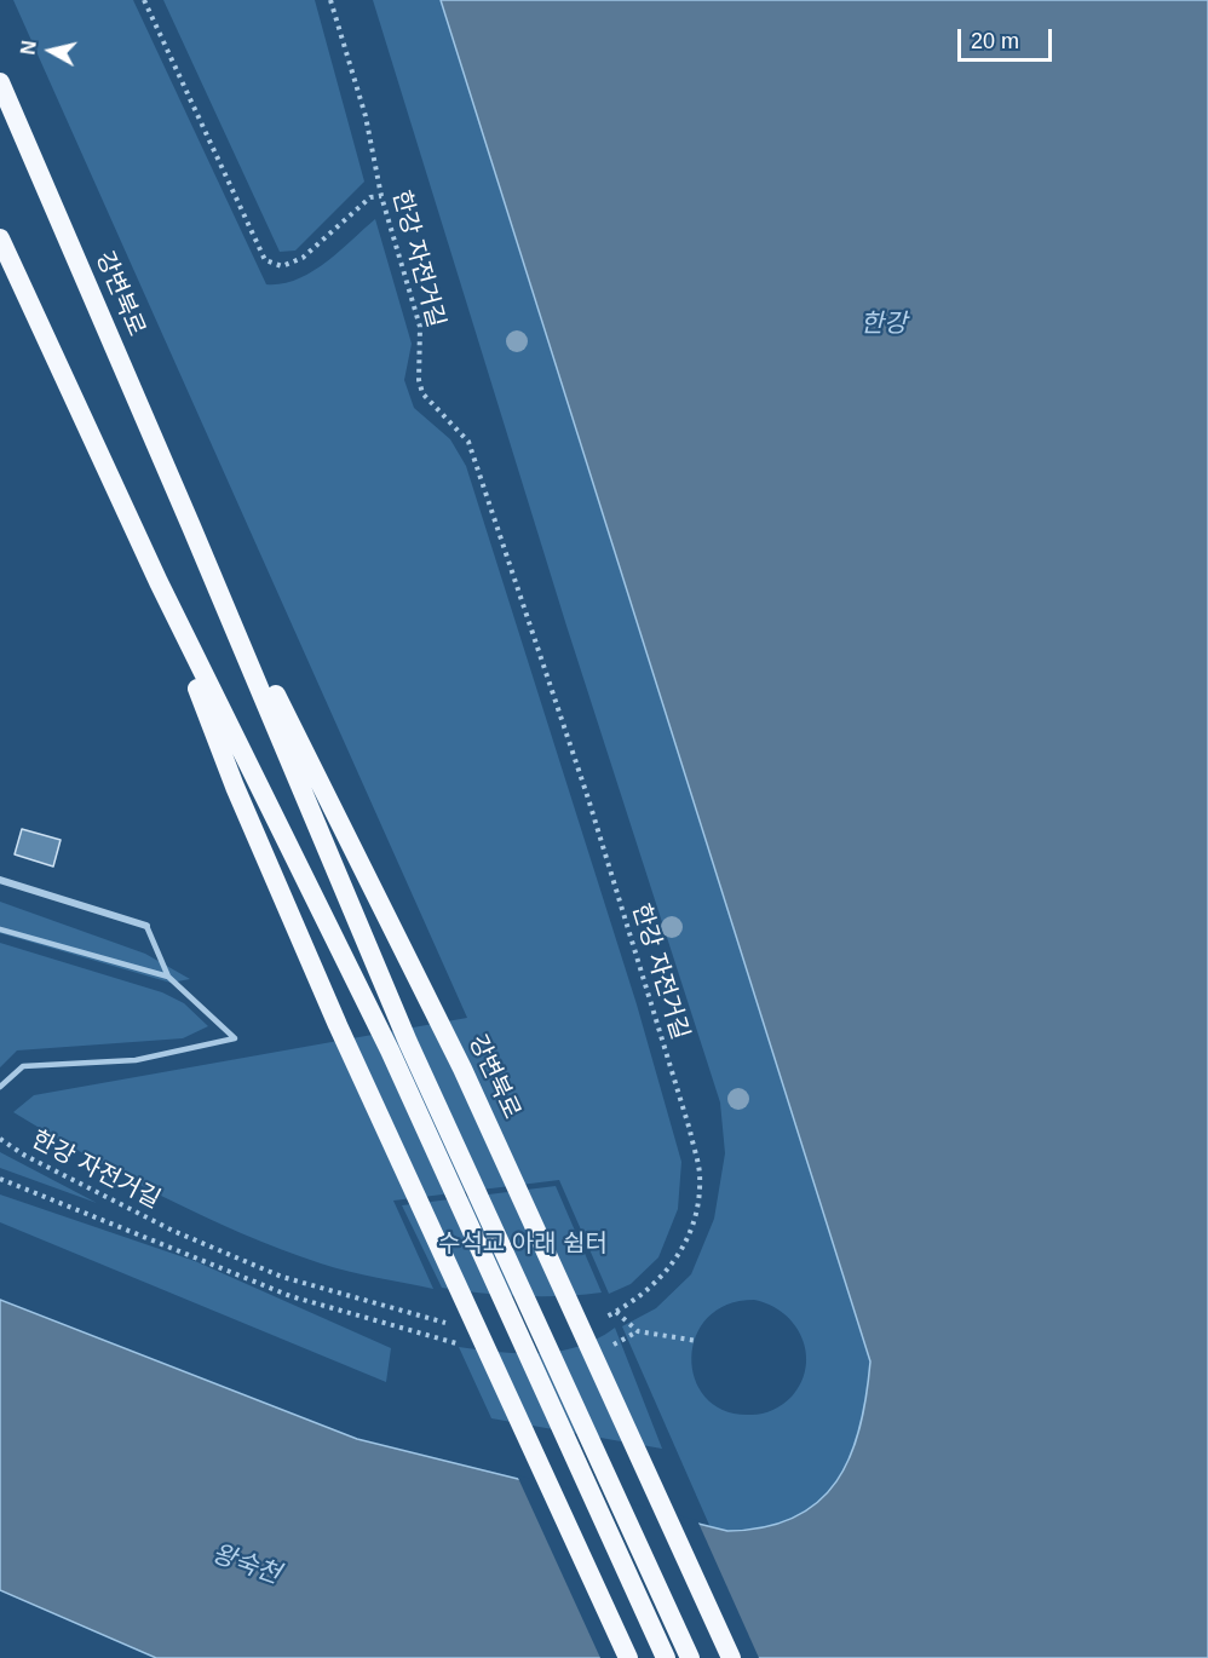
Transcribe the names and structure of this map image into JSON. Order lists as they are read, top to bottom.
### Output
{
  "streets": {
    "highway": ["강변북로"],
    "path": ["한강 자전거길"]
  },
  "water": ["한강", "왕숙천"],
  "parks": ["수석교 아래 쉼터"],
  "scale_bar": "20 m",
  "north": "left"
}
